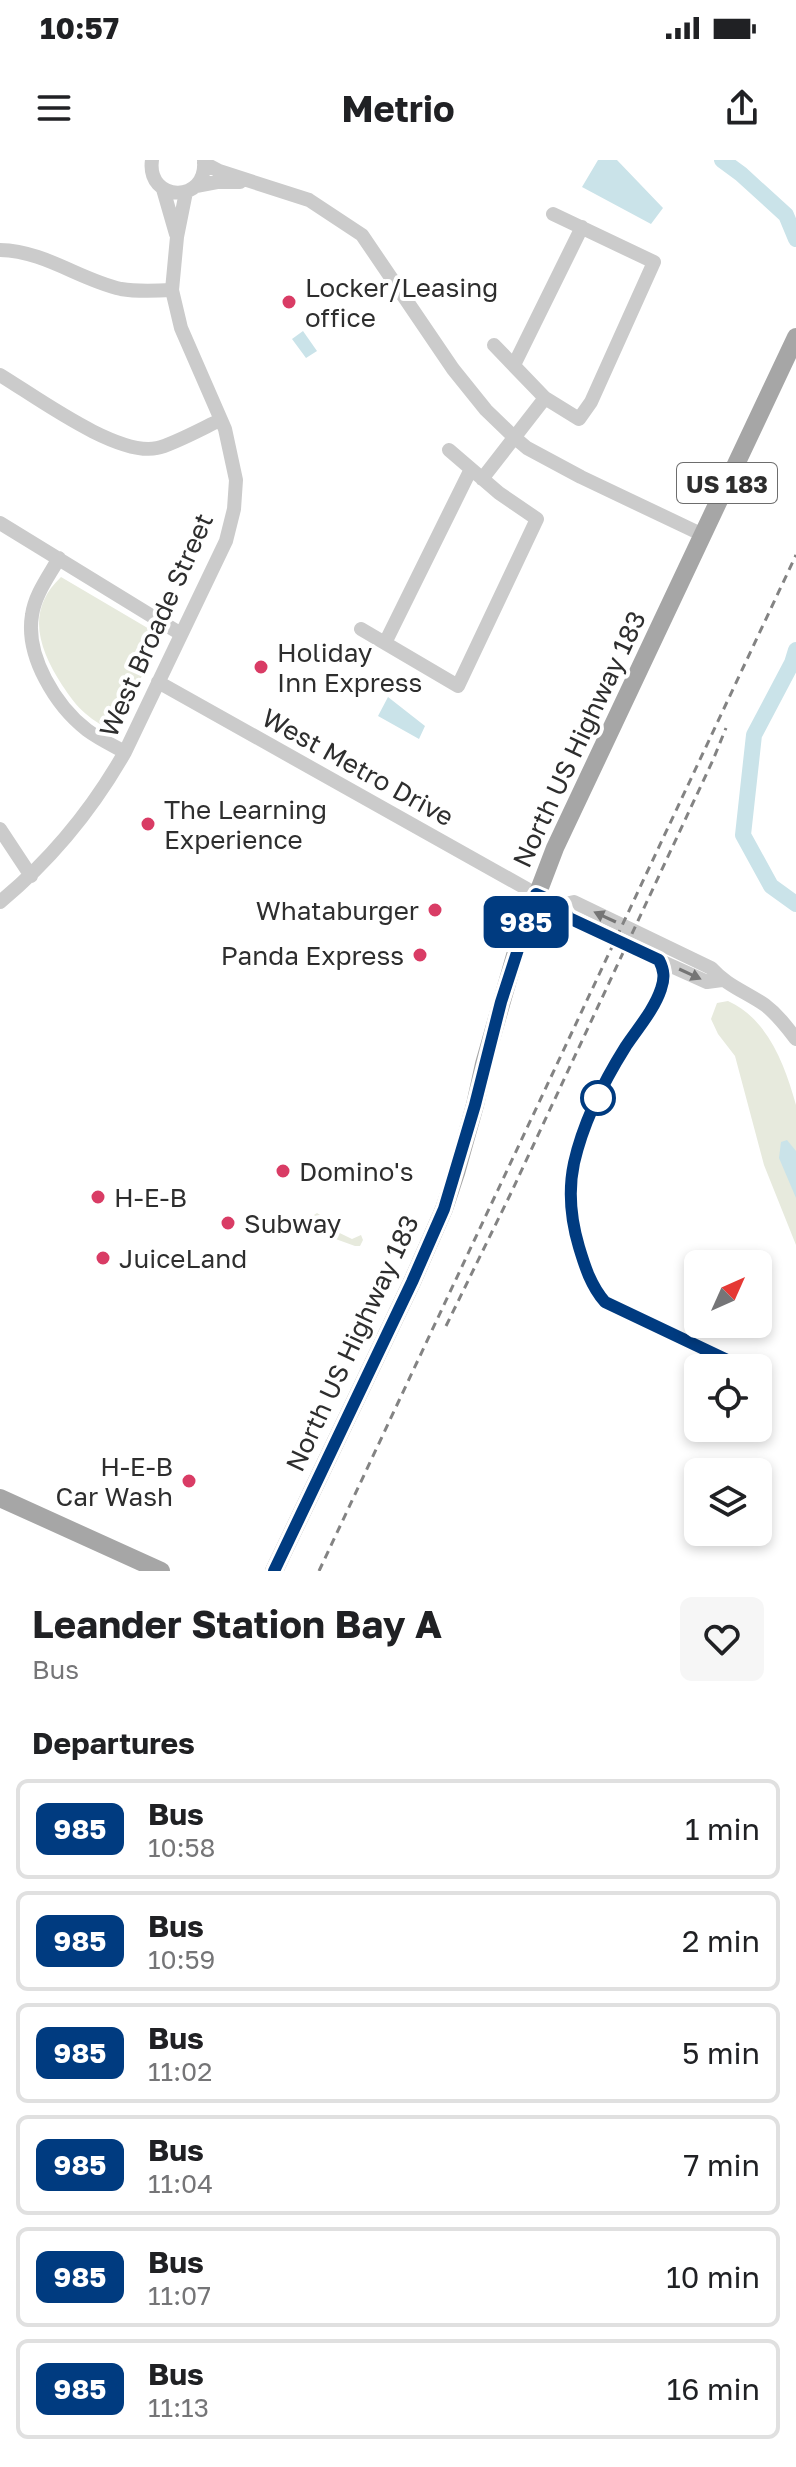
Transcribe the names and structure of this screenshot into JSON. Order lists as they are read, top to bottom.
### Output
{
  "streets": {
    "main road": ["US 183", "North US Highway 183"],
    "street": ["West Broade Street", "West Metro Drive"]
  },
  "crossings": [
    ["West Broade Street", "West Metro Drive"],
    ["North US Highway 183", "West Metro Drive"]
  ],
  "places": [
    "Locker/Leasing office",
    "Holiday Inn Express",
    "The Learning Experience",
    "Whataburger",
    "Panda Express",
    "Domino's",
    "H-E-B",
    "Subway",
    "JuiceLand",
    "H-E-B Car Wash"
  ],
  "lines": ["bus line 985"],
  "north": "top right",
  "page": {
    "status": "10:57",
    "header": "Metrio",
    "on_map": "985",
    "heading": [
      ["Leander Station Bay A", "Bus"],
      "Departures"
    ],
    "list": [
      {
        "mark": "985",
        "name": "Bus",
        "note": "10:58",
        "value": "1 min"
      },
      {
        "mark": "985",
        "name": "Bus",
        "note": "10:59",
        "value": "2 min"
      },
      {
        "mark": "985",
        "name": "Bus",
        "note": "11:02",
        "value": "5 min"
      },
      {
        "mark": "985",
        "name": "Bus",
        "note": "11:04",
        "value": "7 min"
      },
      {
        "mark": "985",
        "name": "Bus",
        "note": "11:07",
        "value": "10 min"
      },
      {
        "mark": "985",
        "name": "Bus",
        "note": "11:13",
        "value": "16 min"
      }
    ]
  }
}
